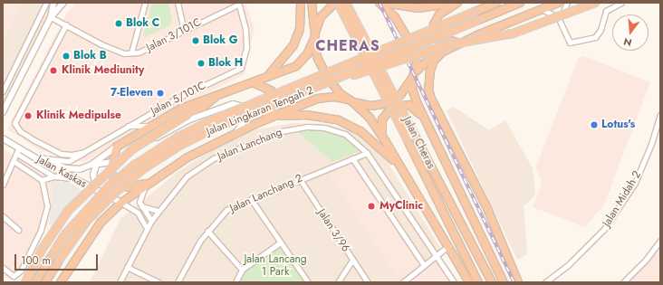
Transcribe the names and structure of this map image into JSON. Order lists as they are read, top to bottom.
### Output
{
  "streets": {
    "highway": ["Jalan Lingkaran Tengah 2", "Jalan Cheras"],
    "street": [
      "Jalan 3/101C",
      "Jalan 5/101C",
      "Jalan Lanchang",
      "Jalan Kaskas",
      "Jalan Lanchang 2",
      "Jalan Midah 2",
      "Jalan 3/96"
    ]
  },
  "crossings": [
    ["Jalan 3/101C", "Jalan 5/101C"],
    ["Jalan Lanchang", "Jalan Lanchang 2"],
    ["Jalan Lanchang 2", "Jalan 3/96"]
  ],
  "districts": ["CHERAS"],
  "parks": ["Jalan Lancang 1 Park"],
  "places": [
    "Blok C",
    "Blok G",
    "Blok B",
    "Blok H",
    "Klinik Mediunity",
    "7-Eleven",
    "Klinik Medipulse",
    "Lotus's",
    "MyClinic"
  ],
  "scale_bar": "100 m",
  "north": "bottom"
}
